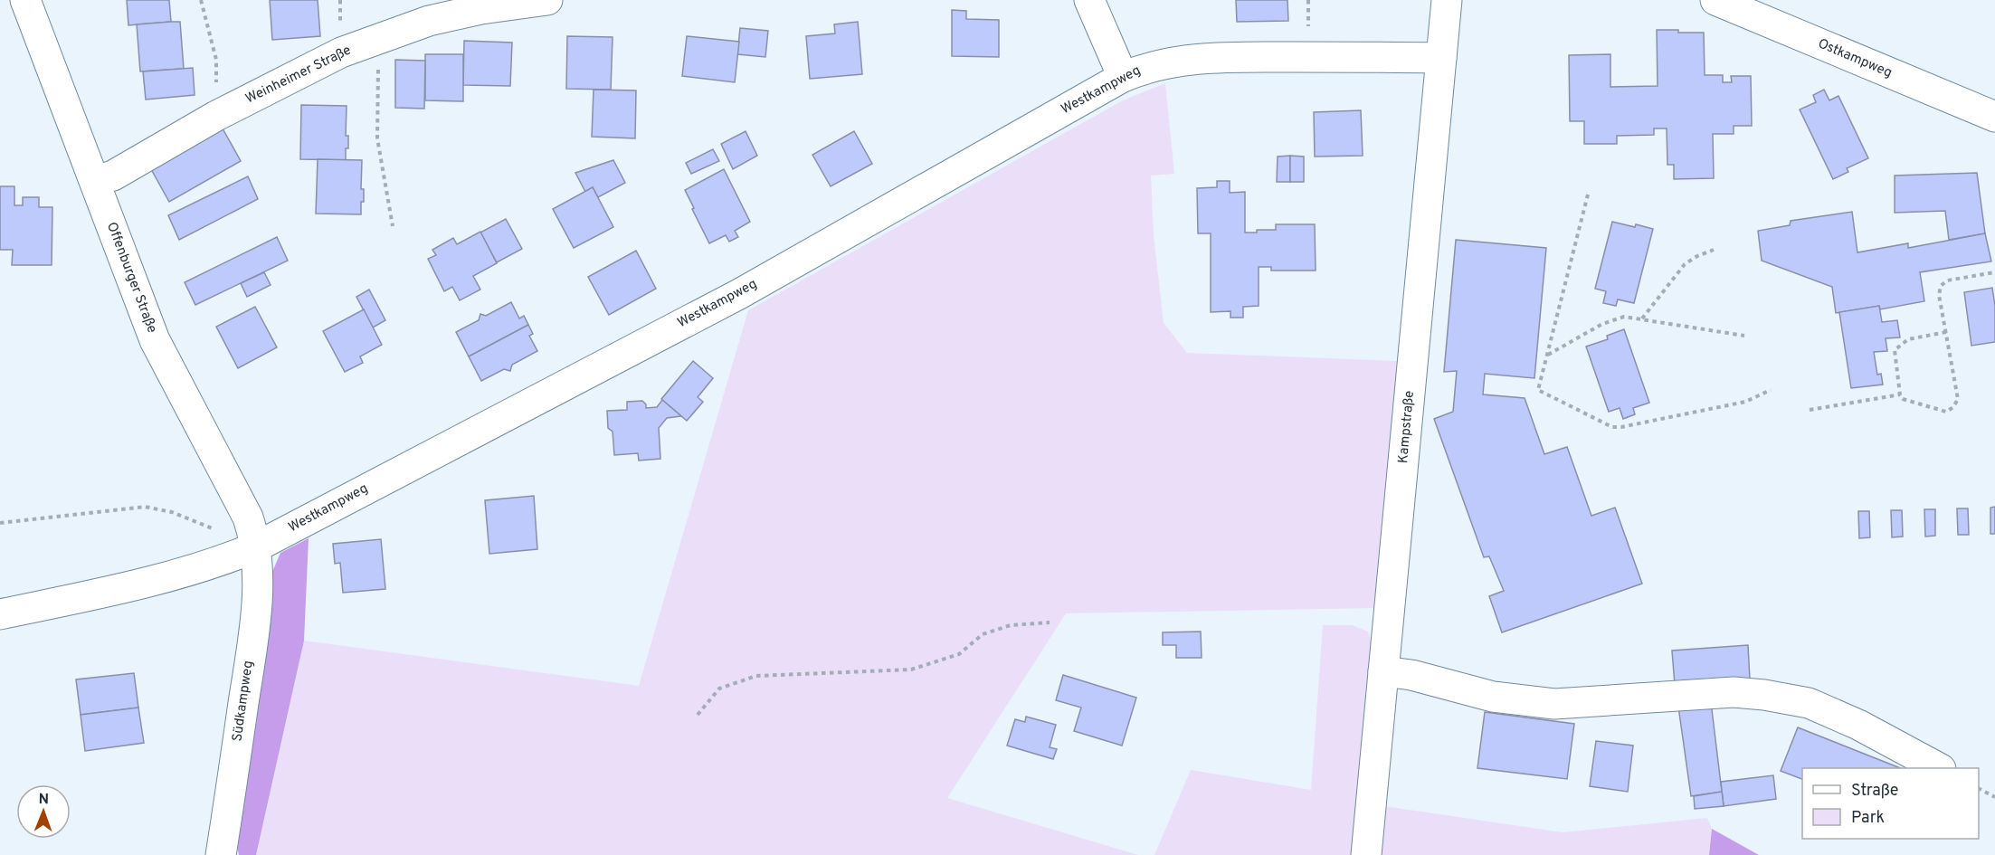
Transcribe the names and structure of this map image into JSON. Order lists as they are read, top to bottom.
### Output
{
  "streets": {
    "street": [
      "Ostkampweg",
      "Weinheimer Straße",
      "Westkampweg",
      "Offenburger Straße",
      "Kampstraße",
      "Südkampweg"
    ]
  },
  "crossings": [
    ["Weinheimer Straße", "Offenburger Straße"],
    ["Westkampweg", "Offenburger Straße"],
    ["Westkampweg", "Kampstraße"],
    ["Westkampweg", "Südkampweg"],
    ["Offenburger Straße", "Südkampweg"]
  ],
  "legend": ["Straße", "Park"],
  "north": "top"
}
